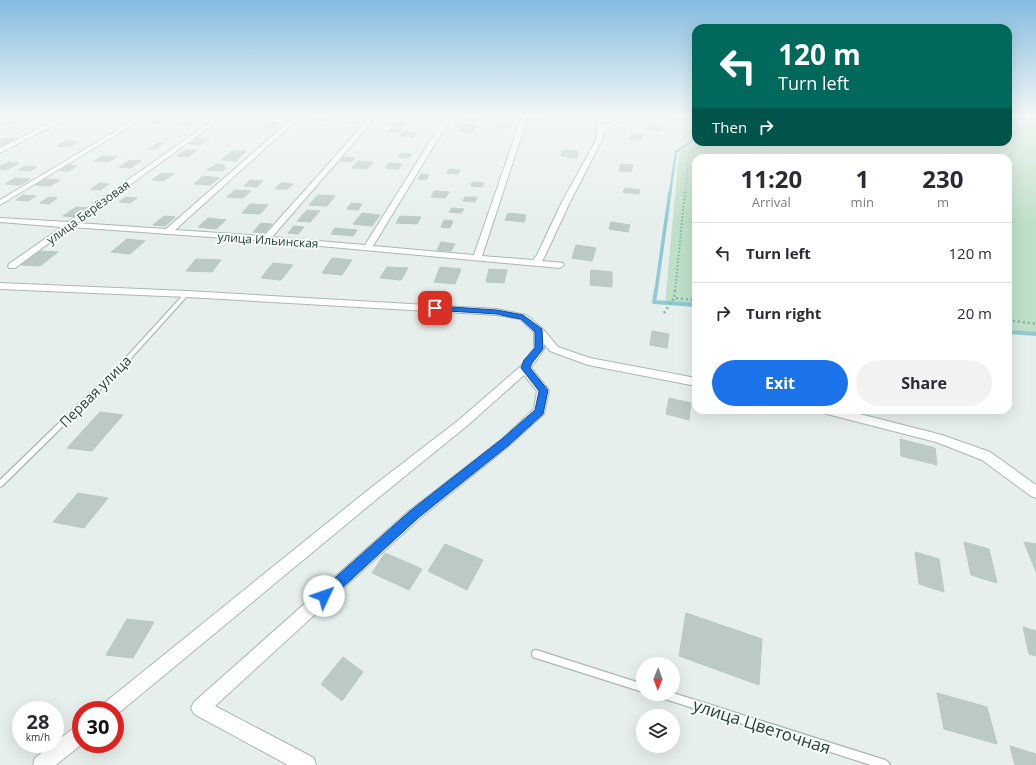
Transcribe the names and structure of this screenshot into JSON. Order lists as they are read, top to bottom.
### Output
{
  "streets": {
    "street": ["улица Берёзовая", "улица Ильинская"],
    "lane": ["Первая улица", "улица Цветочная"]
  },
  "crossings": [
    ["улица Берёзовая", "улица Ильинская"]
  ],
  "north": "bottom",
  "page": {
    "turn": ["120 m", "Turn left"],
    "then": "Then",
    "eta": [
      "11:20",
      "Arrival",
      "1",
      "min",
      "230",
      "m"
    ],
    "list": [
      {
        "name": "Turn left",
        "value": "120 m"
      },
      {
        "name": "Turn right",
        "value": "20 m"
      }
    ],
    "buttons": ["Exit", "Share"],
    "speed": "28 km/h",
    "limit": "30"
  }
}
